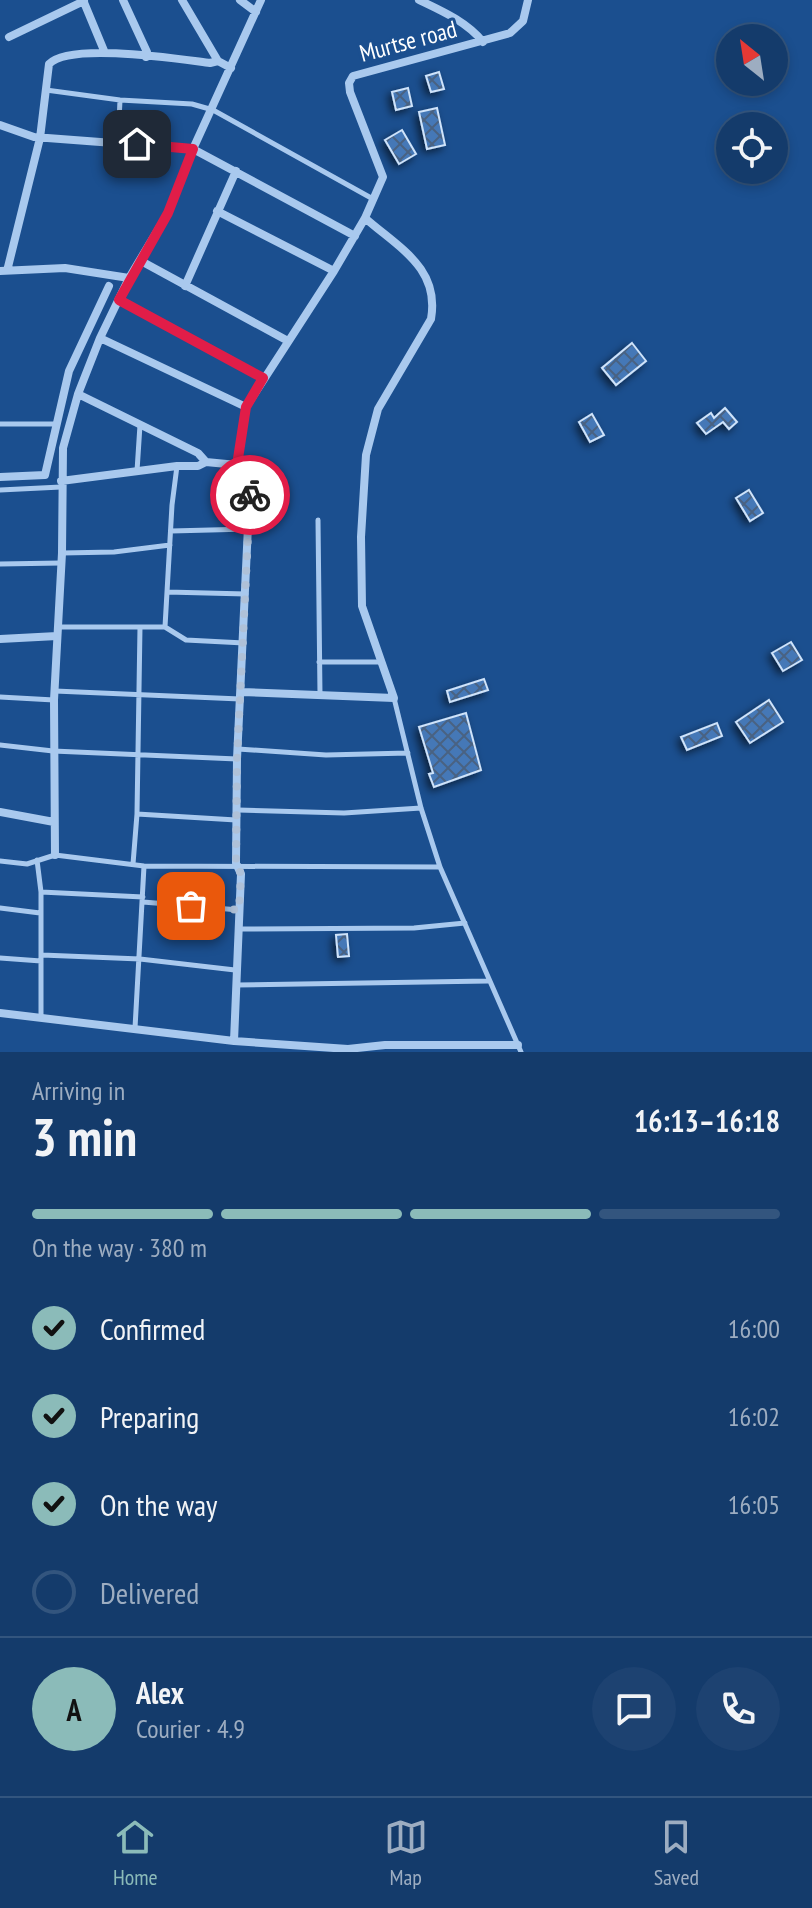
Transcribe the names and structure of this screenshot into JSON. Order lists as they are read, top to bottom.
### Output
{
  "streets": {
    "street": ["Murtse road"]
  },
  "north": "top left",
  "page": {
    "heading": ["3 min", "Arriving in", "16:13–16:18"],
    "panel": ["Alex", "Courier · 4.9"],
    "bar": "On the way · 380 m",
    "list": [
      ["Confirmed", "16:00"],
      ["Preparing", "16:02"],
      ["On the way", "16:05"],
      "Delivered"
    ],
    "round": "A",
    "tabs": ["Home", "Map", "Saved"]
  }
}
